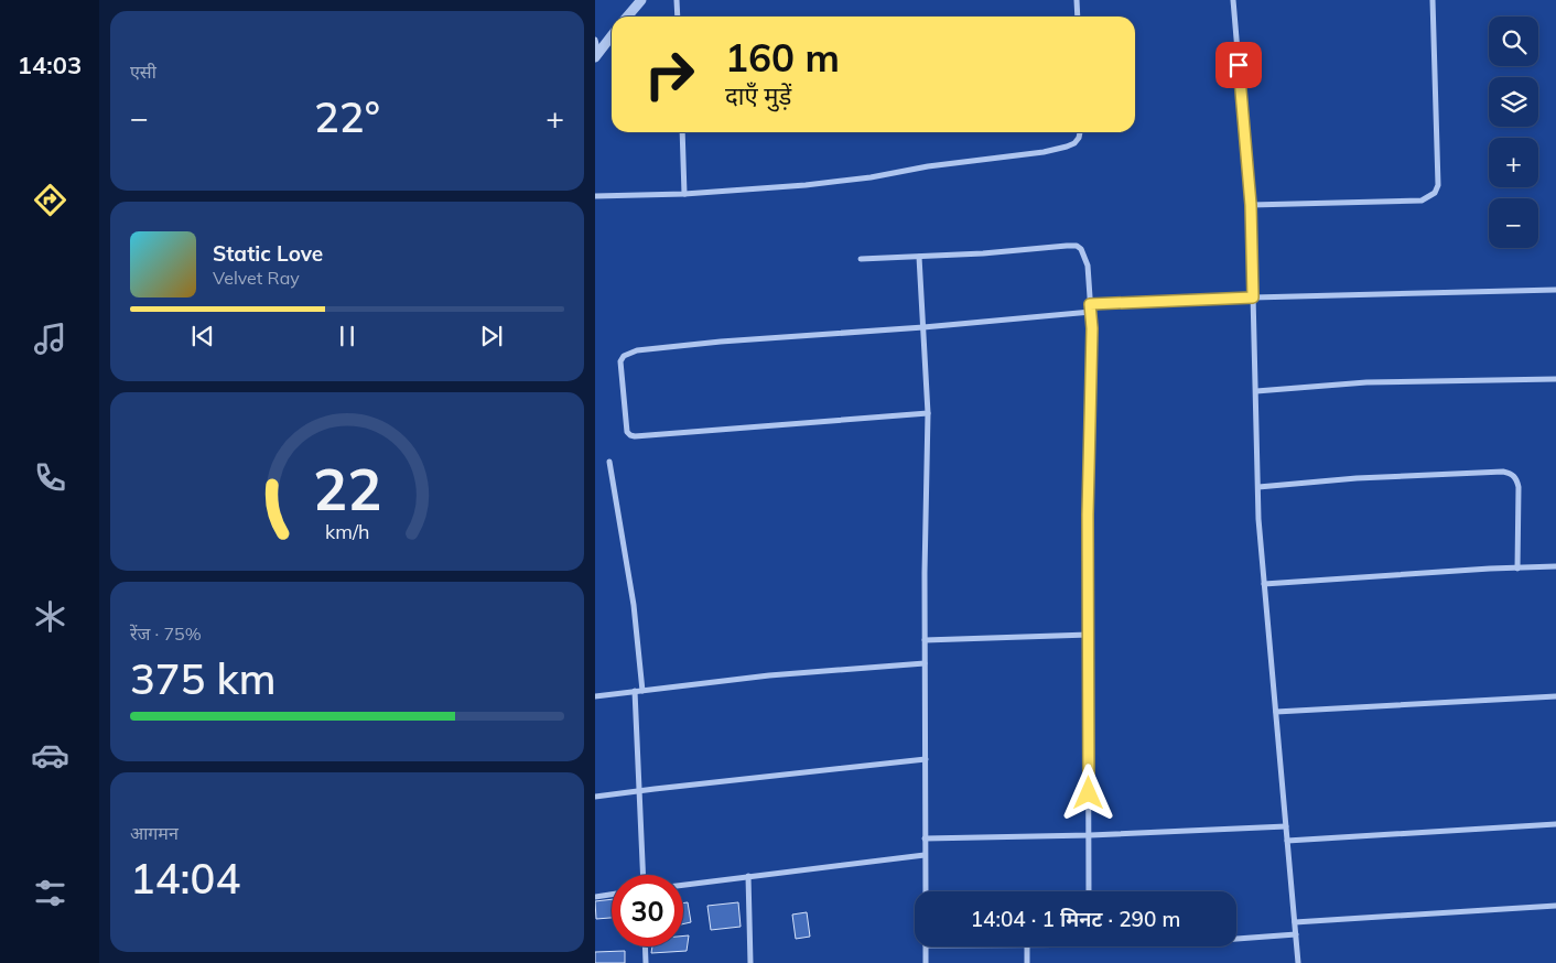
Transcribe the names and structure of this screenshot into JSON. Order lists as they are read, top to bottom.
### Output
{
  "page": {
    "tabs": "14:03",
    "tile": [
      "एसी",
      ["रेंज · 75%", "375 km"],
      ["आगमन", "14:04"]
    ],
    "map_buttons": ["+", "−"],
    "turn": ["160 m", "दाएँ मुड़ें"],
    "heat": ["−", "22°", "+"],
    "song": ["Static Love", "Velvet Ray"],
    "limit": "30",
    "trip": "14:04 · 1 मिनट · 290 m",
    "gauge": ["22", "km/h"]
  }
}
